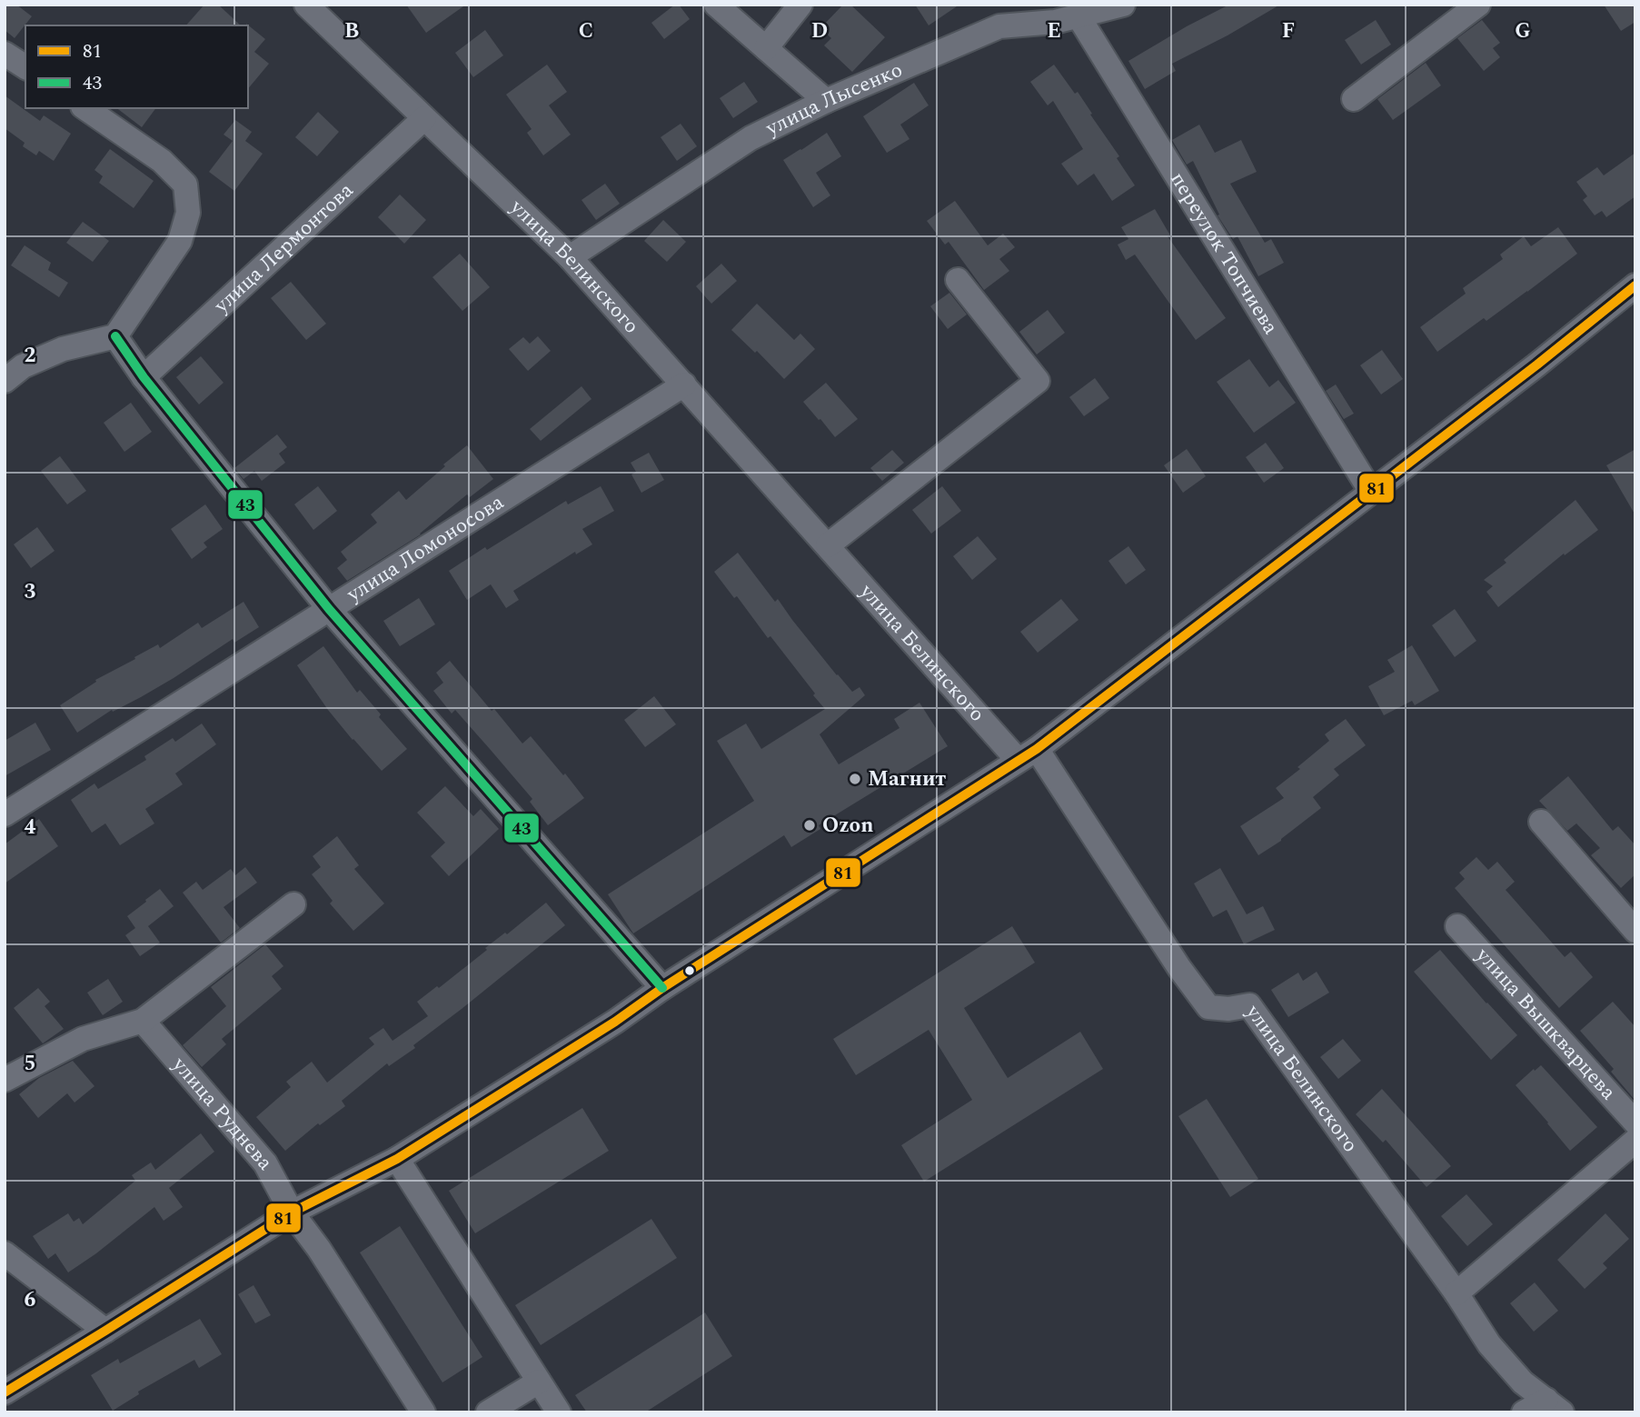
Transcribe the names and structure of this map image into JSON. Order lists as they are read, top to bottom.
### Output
{
  "streets": {
    "street": [
      "улица Лысенко",
      "улица Лермонтова",
      "переулок Топчиева",
      "улица Белинского",
      "улица Ломоносова",
      "улица Вышкварцева",
      "улица Руднева"
    ]
  },
  "crossings": [
    ["улица Лысенко", "переулок Топчиева"],
    ["улица Лысенко", "улица Белинского"],
    ["улица Лермонтова", "улица Белинского"],
    ["улица Белинского", "улица Ломоносова"]
  ],
  "places": ["Магнит", "Ozon"],
  "lines": ["transit line 81", "transit line 43"],
  "legend": ["81", "43"],
  "grid": {
    "columns": [
      "B",
      "C",
      "D",
      "E",
      "F",
      "G"
    ],
    "rows": [
      "2",
      "3",
      "4",
      "5",
      "6"
    ]
  }
}
